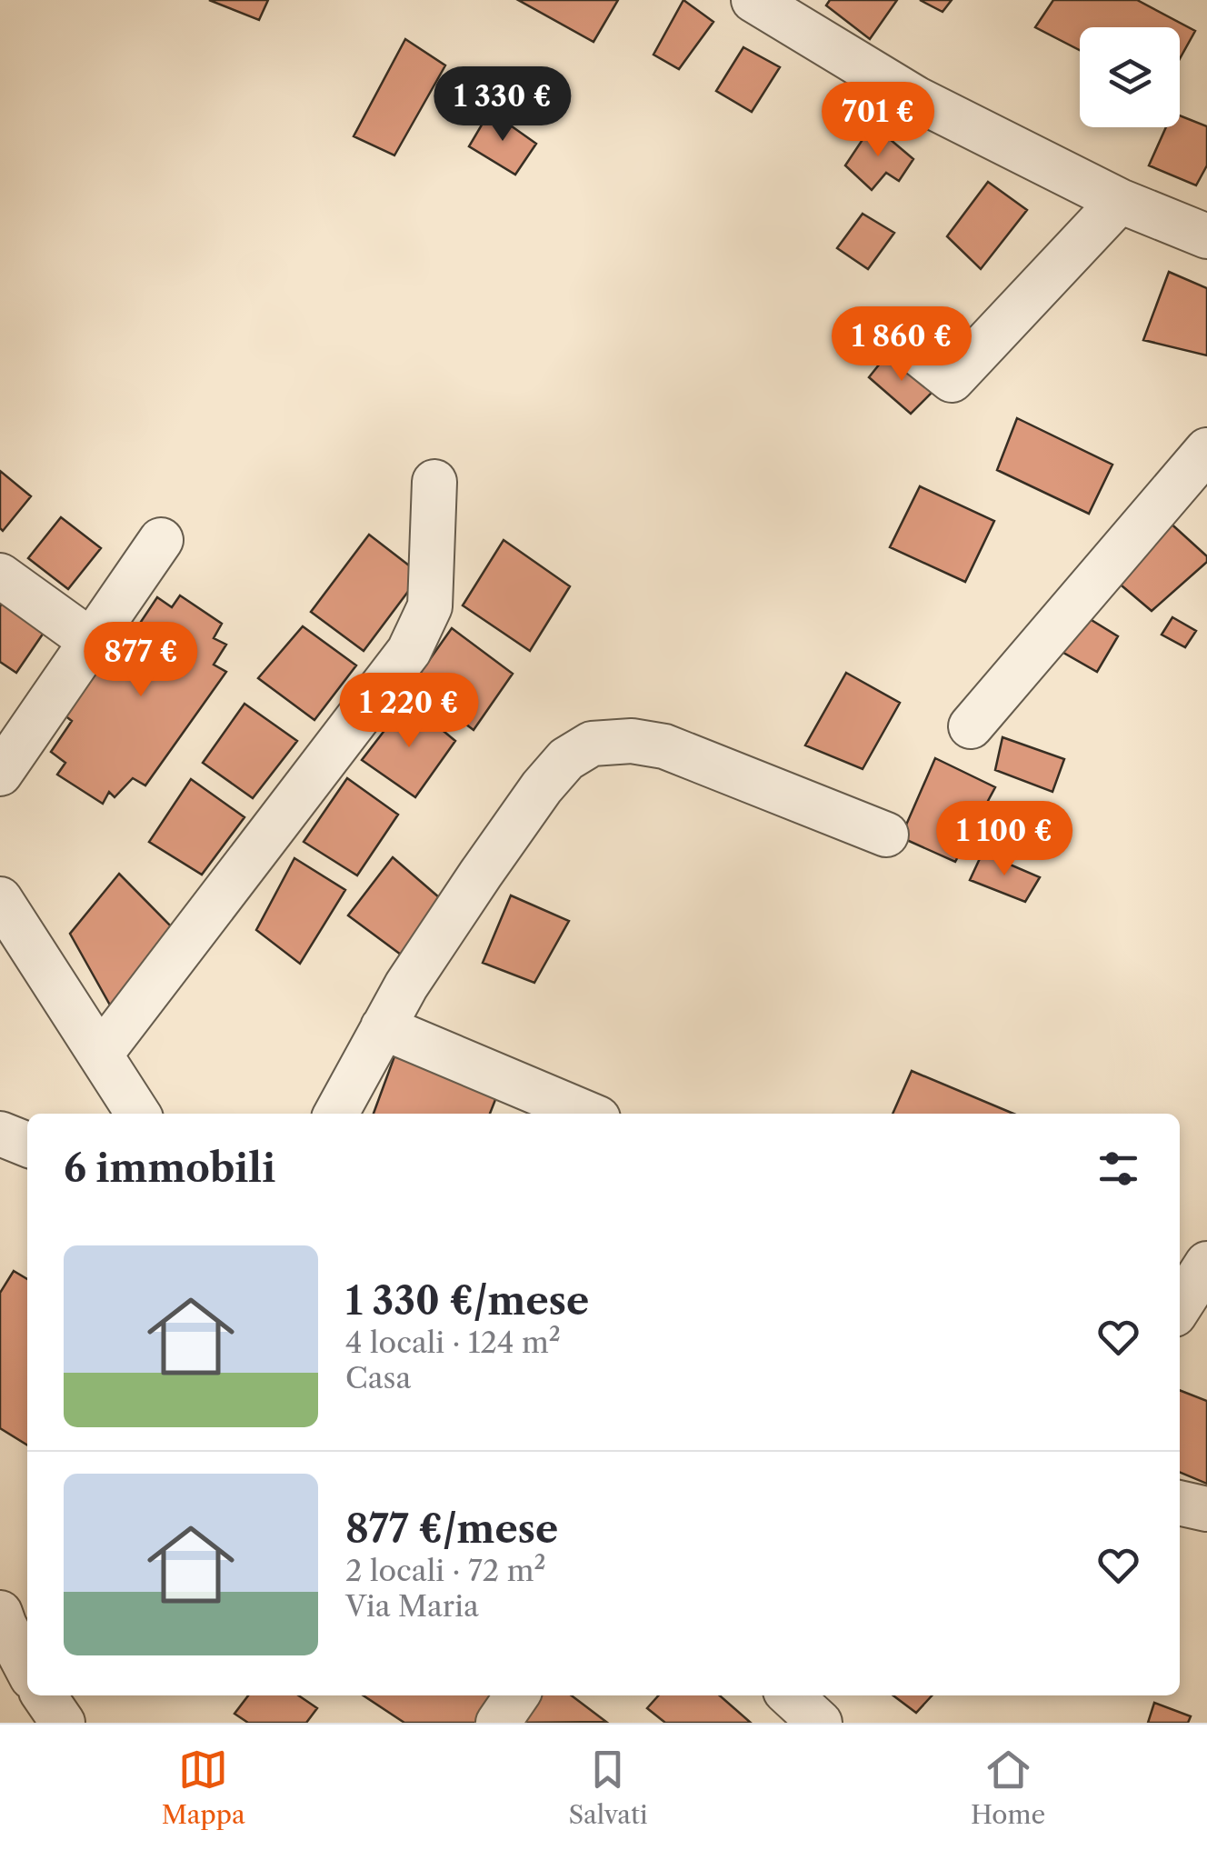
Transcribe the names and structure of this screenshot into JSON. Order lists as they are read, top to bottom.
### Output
{
  "page": {
    "price": [
      "1 330 €",
      "701 €",
      "1 860 €",
      "877 €",
      "1 220 €",
      "1 100 €"
    ],
    "heading": "6 immobili",
    "list": [
      {
        "name": "1 330 €/mese",
        "note": "4 locali · 124 m² · Casa"
      },
      {
        "name": "877 €/mese",
        "note": "2 locali · 72 m² · Via Maria"
      }
    ],
    "tabs": ["Mappa", "Salvati", "Home"]
  }
}
